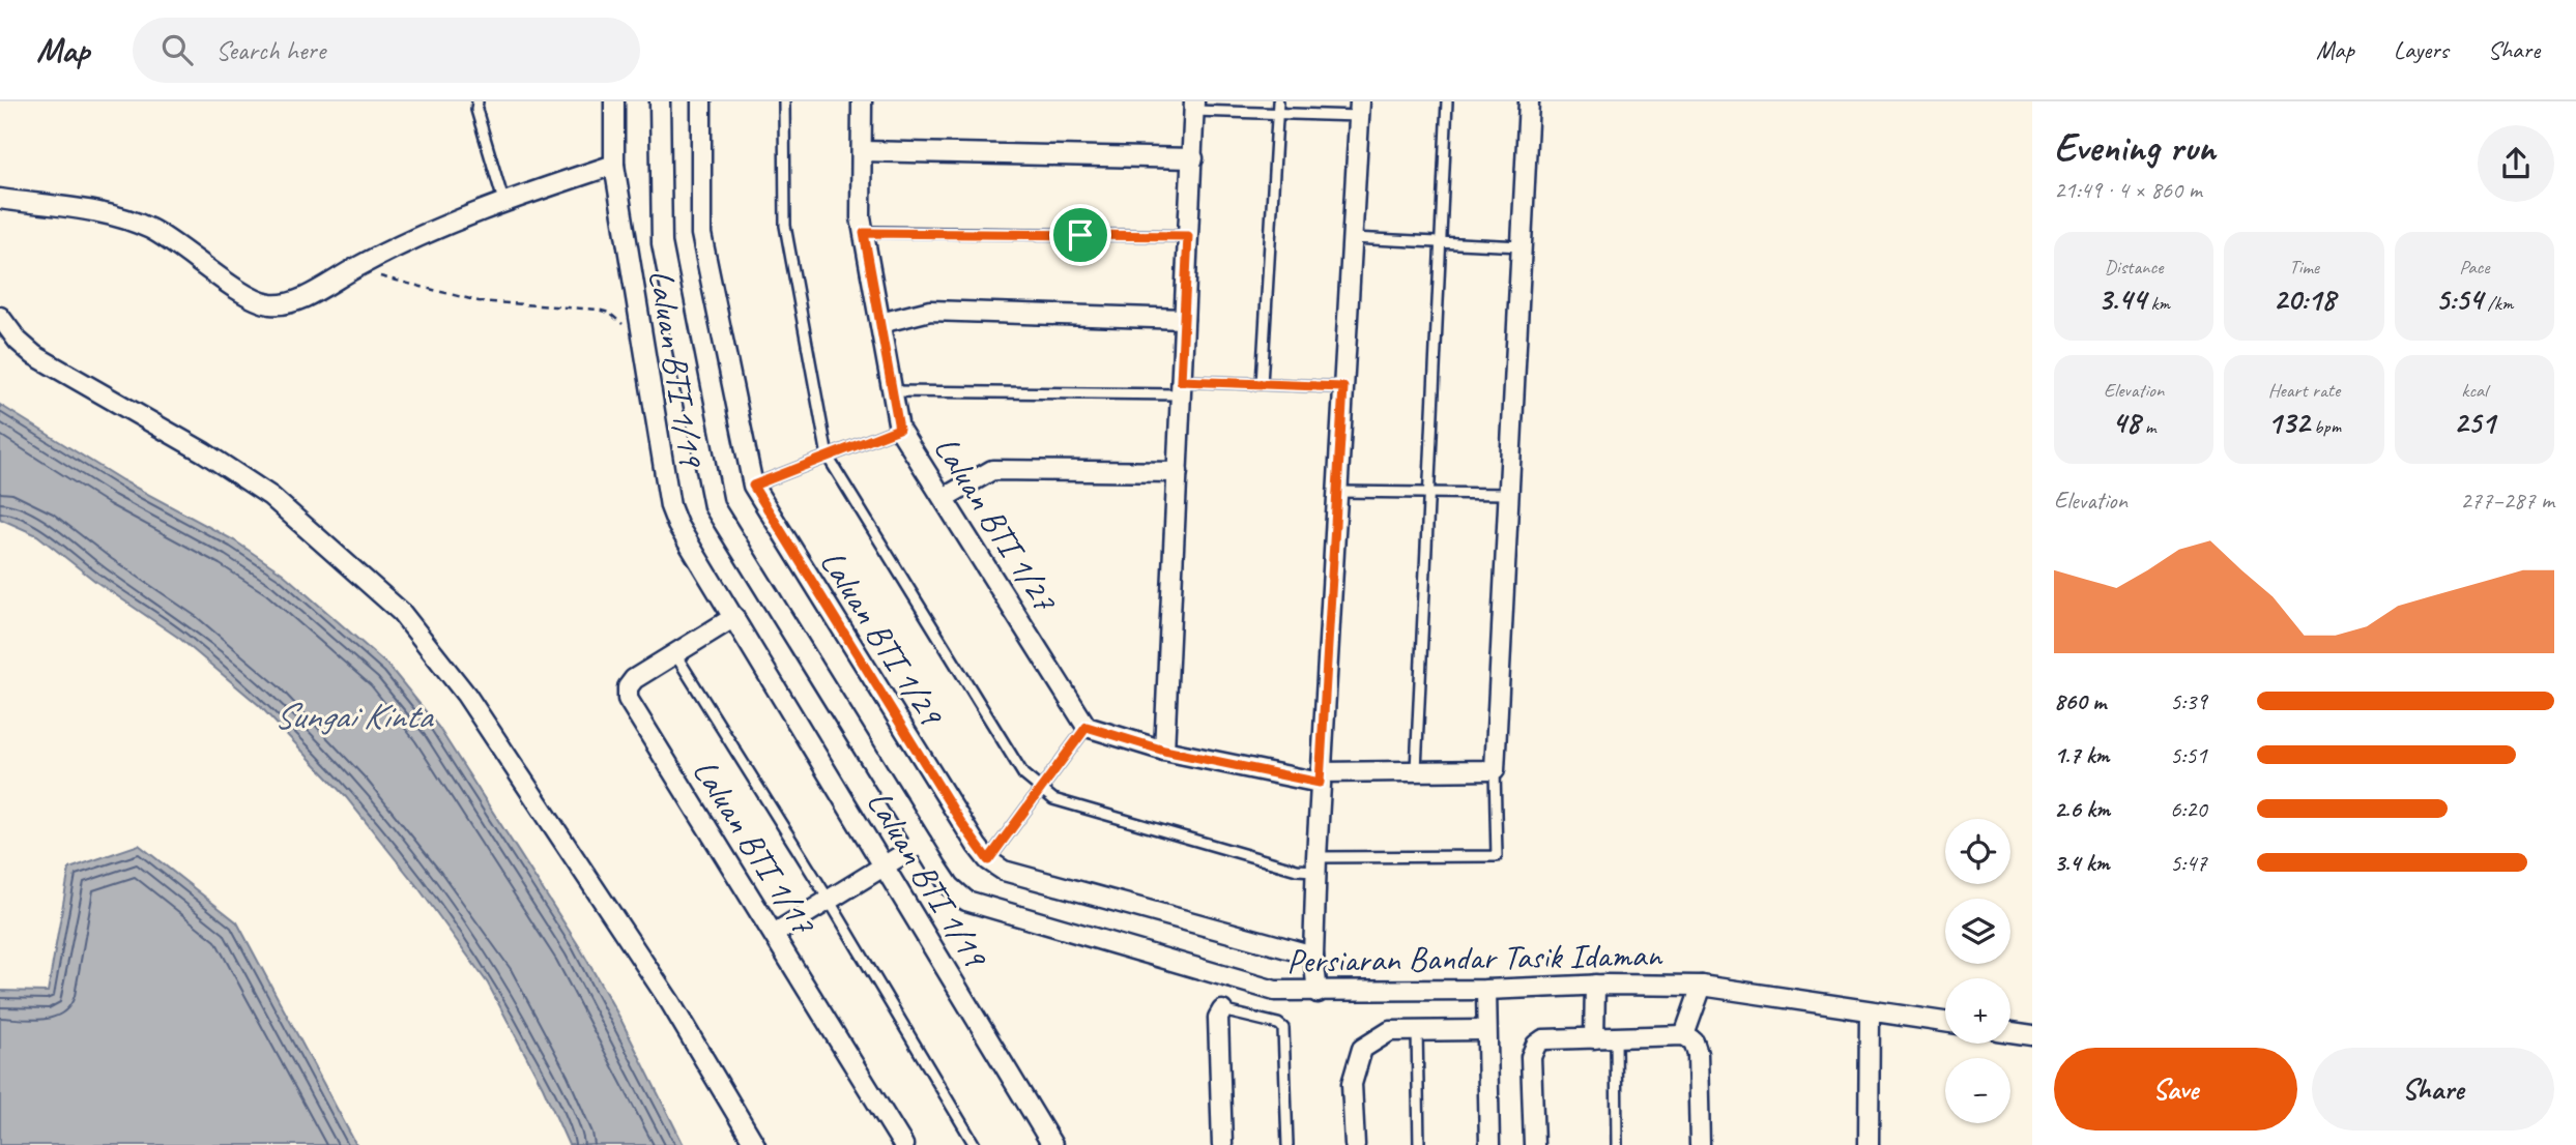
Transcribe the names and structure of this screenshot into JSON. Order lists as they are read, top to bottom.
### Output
{
  "streets": {
    "street": [
      "Laluan BTI 1/19",
      "Laluan BTI 1/27",
      "Laluan BTI 1/29",
      "Laluan BTI 1/17",
      "Persiaran Bandar Tasik Idaman"
    ]
  },
  "crossings": [
    ["Laluan BTI 1/19", "Laluan BTI 1/17"]
  ],
  "water": ["Sungai Kinta"],
  "page": {
    "header": "Map",
    "search": "Search here",
    "nav": ["Map", "Layers", "Share"],
    "heading": ["Evening run", "21:49 · 4 × 860 m"],
    "stats": [
      ["Distance", "3.44 km"],
      ["Time", "20:18"],
      ["Pace", "5:54 /km"],
      ["Elevation", "48 m"],
      ["Heart rate", "132 bpm"],
      ["kcal", "251"]
    ],
    "chart": ["Elevation", "277–287 m"],
    "list": [
      {
        "name": "860 m",
        "note": "5:39"
      },
      {
        "name": "1.7 km",
        "note": "5:51"
      },
      {
        "name": "2.6 km",
        "note": "6:20"
      },
      {
        "name": "3.4 km",
        "note": "5:47"
      }
    ],
    "map_buttons": ["+", "−"],
    "buttons": ["Save", "Share"]
  }
}
